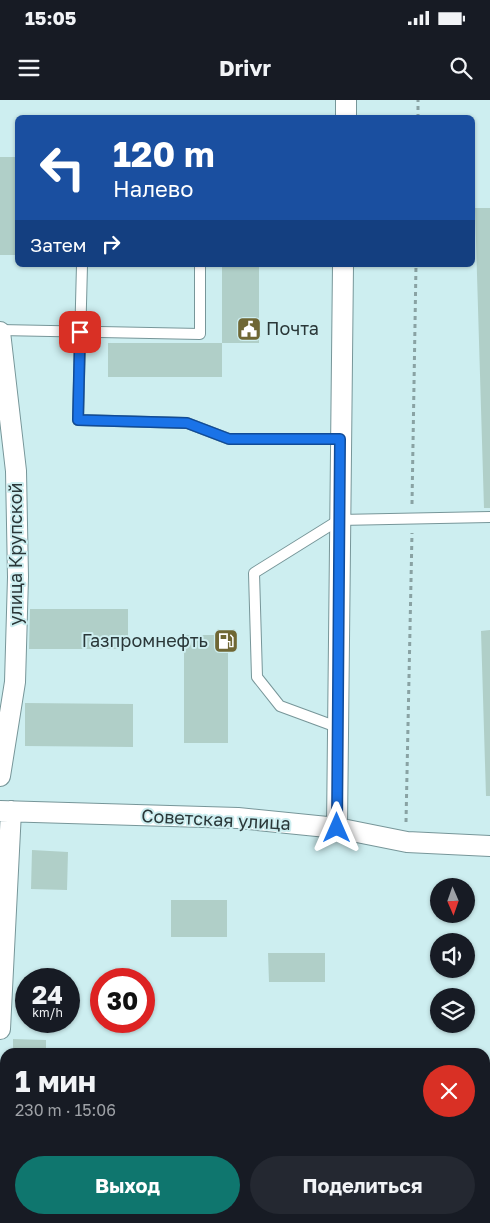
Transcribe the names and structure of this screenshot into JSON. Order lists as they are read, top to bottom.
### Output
{
  "streets": {
    "street": ["улица Крупской", "Советская улица"]
  },
  "places": {
    "public building": ["Почта"],
    "fuel station": ["Газпромнефть"]
  },
  "north": "bottom",
  "page": {
    "status": "15:05",
    "header": "Drivr",
    "turn": ["120 m", "Налево"],
    "then": "Затем",
    "speed": "24 km/h",
    "limit": "30",
    "heading": ["1 мин", "230 m · 15:06"],
    "buttons": ["Выход", "Поделиться"]
  }
}
